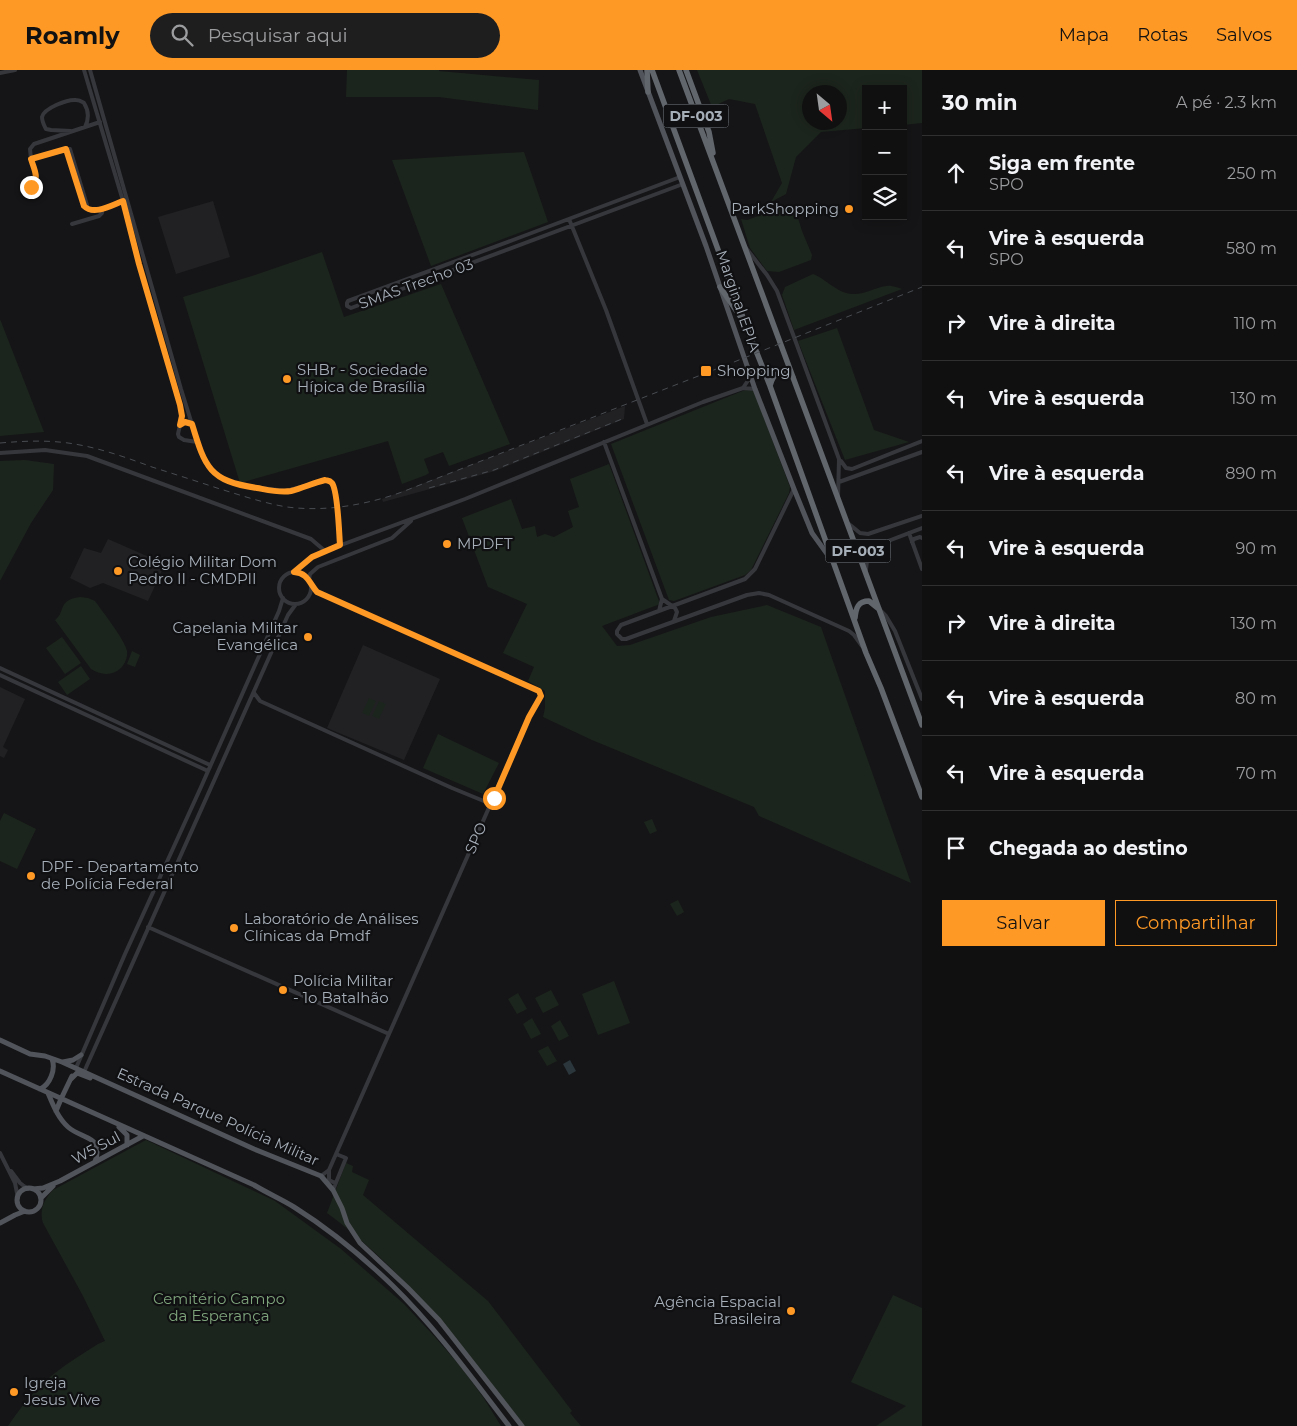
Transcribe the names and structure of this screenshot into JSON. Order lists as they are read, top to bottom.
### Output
{
  "streets": {
    "highway": ["DF-003"],
    "main road": ["Marginal EPIA", "Estrada Parque Polícia Militar", "W5 Sul"],
    "street": ["SMAS Trecho 03", "SPO"]
  },
  "crossings": [
    ["DF-003", "Marginal EPIA"],
    ["SMAS Trecho 03", "Marginal EPIA"],
    ["SPO", "Estrada Parque Polícia Militar"]
  ],
  "parks": ["Cemitério Campo da Esperança"],
  "places": {
    "other": [
      "ParkShopping",
      "SHBr - Sociedade Hípica de Brasília",
      "MPDFT",
      "Colégio Militar Dom Pedro II - CMDPII",
      "Capelania Militar Evangélica",
      "DPF - Departamento de Polícia Federal",
      "Laboratório de Análises Clínicas da Pmdf",
      "Polícia Militar - 1o Batalhão",
      "Agência Espacial Brasileira",
      "Igreja Jesus Vive"
    ],
    "transit": ["Shopping"]
  },
  "north": "bottom right",
  "page": {
    "header": "Roamly",
    "search": "Pesquisar aqui",
    "nav": ["Mapa", "Rotas", "Salvos"],
    "heading": ["30 min", "A pé · 2.3 km"],
    "map_buttons": ["+", "−"],
    "list": [
      ["Siga em frente", "SPO", "250 m"],
      ["Vire à esquerda", "SPO", "580 m"],
      ["Vire à direita", "110 m"],
      ["Vire à esquerda", "130 m"],
      ["Vire à esquerda", "890 m"],
      ["Vire à esquerda", "90 m"],
      ["Vire à direita", "130 m"],
      ["Vire à esquerda", "80 m"],
      ["Vire à esquerda", "70 m"],
      "Chegada ao destino"
    ],
    "buttons": ["Salvar", "Compartilhar"]
  }
}
